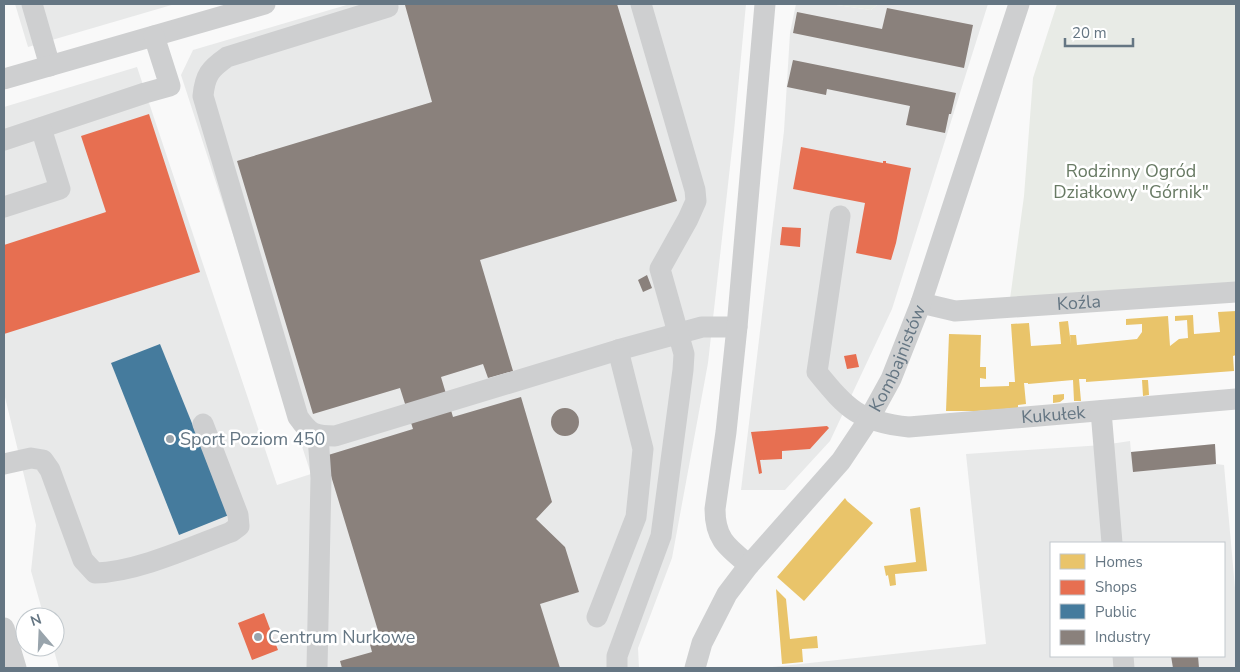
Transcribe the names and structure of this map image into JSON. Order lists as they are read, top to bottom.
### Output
{
  "streets": {
    "street": ["Koźla", "Kombajnistów", "Kukułek"]
  },
  "crossings": [
    ["Koźla", "Kombajnistów"],
    ["Kombajnistów", "Kukułek"]
  ],
  "parks": ["Rodzinny Ogród Działkowy \"Górnik\""],
  "places": ["Sport Poziom 450", "Centrum Nurkowe"],
  "legend": [
    "Homes",
    "Shops",
    "Public",
    "Industry"
  ],
  "scale_bar": "20 m",
  "north": "top"
}
